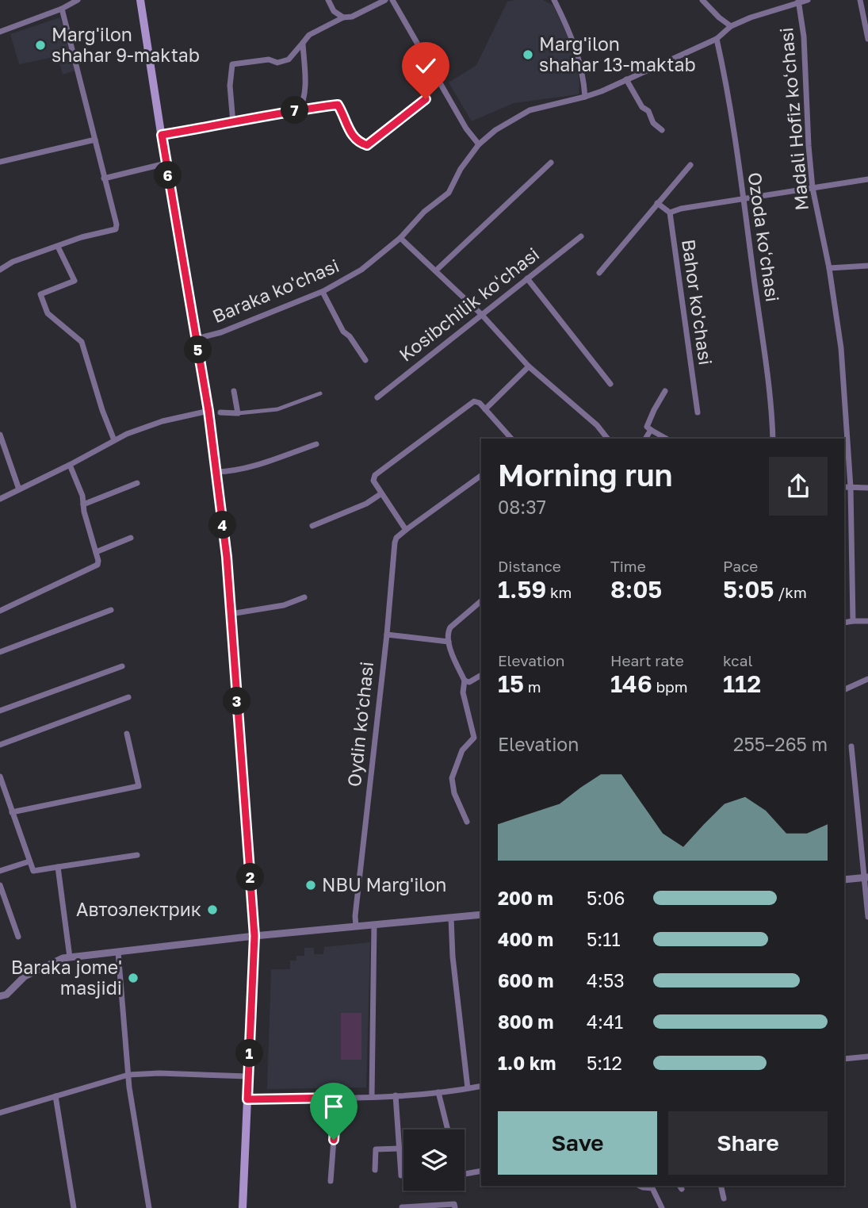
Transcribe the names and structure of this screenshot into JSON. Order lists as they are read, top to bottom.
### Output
{
  "streets": {
    "street": [
      "Madali Hofiz koʻchasi",
      "Ozoda koʻchasi",
      "Baraka ko'chasi",
      "Bahor ko'chasi",
      "Kosibchilik koʻchasi",
      "Oydin ko'chasi"
    ]
  },
  "crossings": [
    ["Madali Hofiz koʻchasi", "Baraka ko'chasi"],
    ["Ozoda koʻchasi", "Baraka ko'chasi"]
  ],
  "places": [
    "Marg'ilon shahar 9-maktab",
    "Marg'ilon shahar 13-maktab",
    "NBU Marg'ilon",
    "Автоэлектрик",
    "Baraka jome' masjidi"
  ],
  "page": {
    "pins": [
      "7",
      "6",
      "5",
      "4",
      "3",
      "2",
      "1"
    ],
    "heading": ["Morning run", "08:37"],
    "stats": [
      ["Distance", "1.59 km"],
      ["Time", "8:05"],
      ["Pace", "5:05 /km"],
      ["Elevation", "15 m"],
      ["Heart rate", "146 bpm"],
      ["kcal", "112"]
    ],
    "chart": ["Elevation", "255–265 m"],
    "list": [
      {
        "name": "200 m",
        "note": "5:06"
      },
      {
        "name": "400 m",
        "note": "5:11"
      },
      {
        "name": "600 m",
        "note": "4:53"
      },
      {
        "name": "800 m",
        "note": "4:41"
      },
      {
        "name": "1.0 km",
        "note": "5:12"
      }
    ],
    "buttons": ["Save", "Share"]
  }
}
